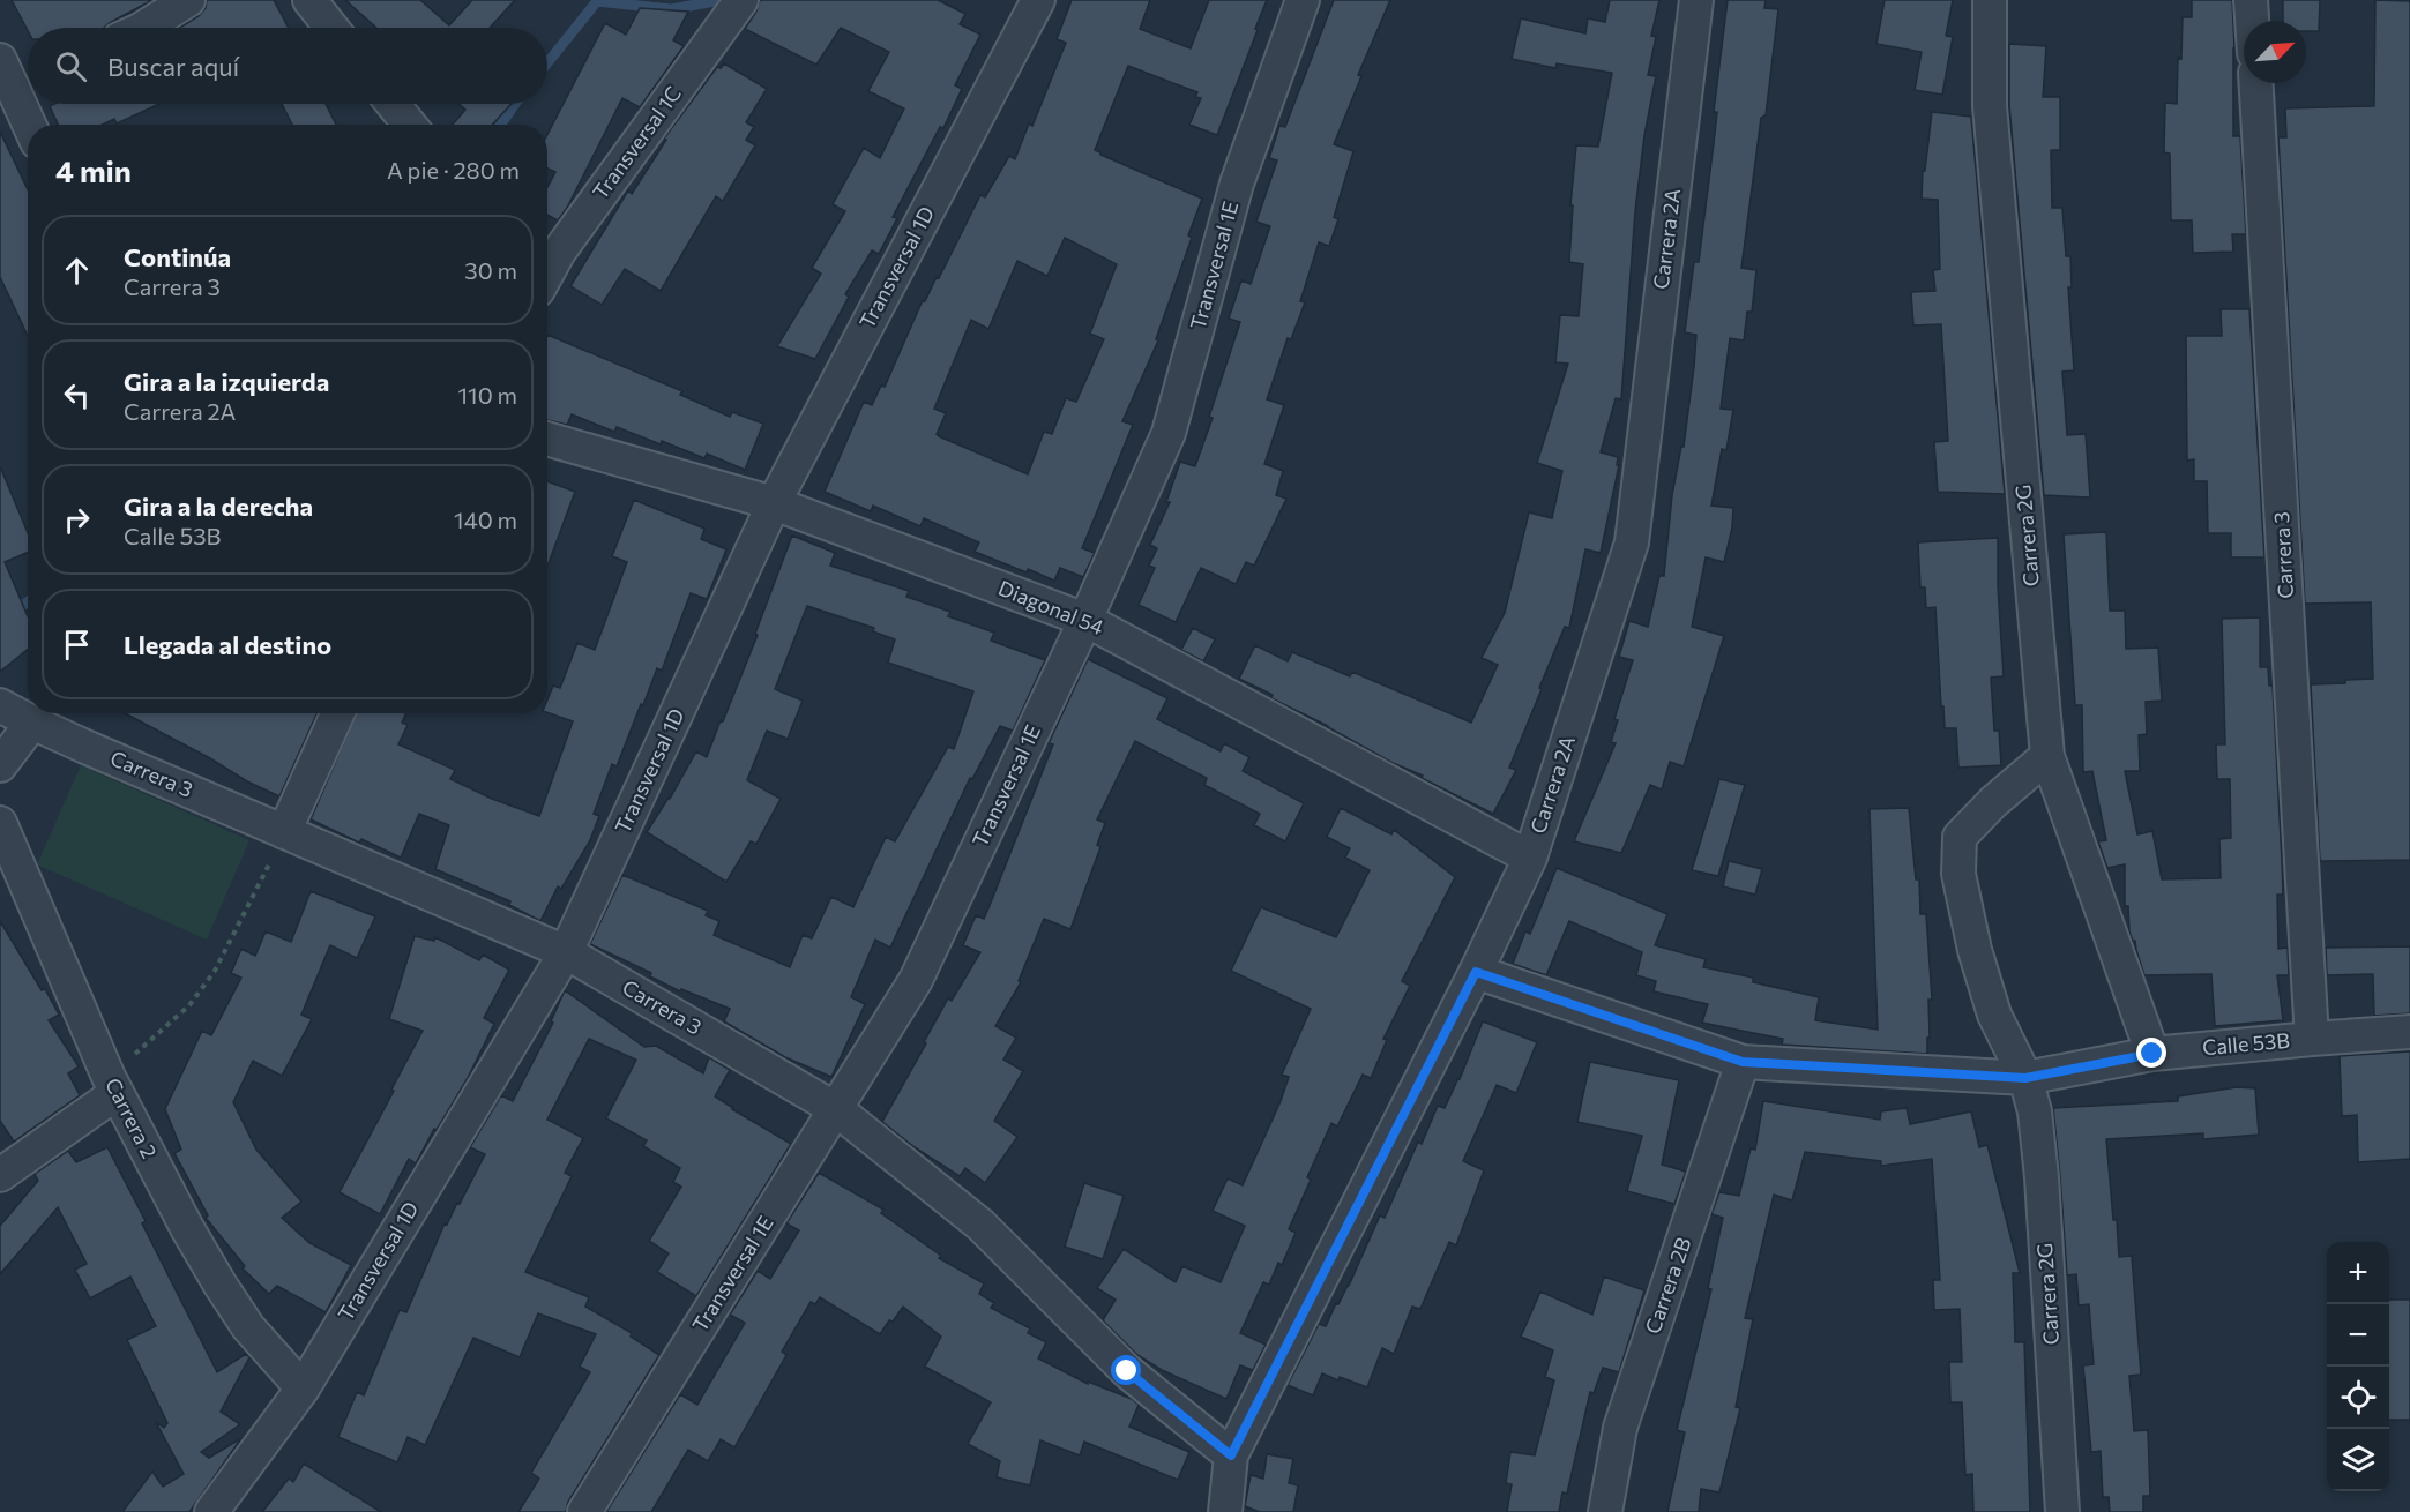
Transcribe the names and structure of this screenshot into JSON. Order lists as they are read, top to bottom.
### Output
{
  "streets": {
    "street": [
      "Transversal 1C",
      "Carrera 2A",
      "Transversal 1E",
      "Transversal 1D",
      "Carrera 2G",
      "Carrera 3",
      "Diagonal 54",
      "Calle 53B",
      "Carrera 2",
      "Carrera 2B"
    ]
  },
  "crossings": [
    ["Carrera 2A", "Carrera 3"],
    ["Carrera 2A", "Diagonal 54"],
    ["Carrera 2A", "Calle 53B"],
    ["Transversal 1E", "Carrera 3"],
    ["Transversal 1E", "Diagonal 54"],
    ["Transversal 1D", "Carrera 3"],
    ["Transversal 1D", "Diagonal 54"],
    ["Transversal 1D", "Carrera 2"],
    ["Carrera 2G", "Calle 53B"],
    ["Carrera 3", "Calle 53B"],
    ["Calle 53B", "Carrera 2B"]
  ],
  "north": "top right",
  "page": {
    "search": "Buscar aquí",
    "heading": ["4 min", "A pie · 280 m"],
    "list": [
      ["Continúa", "Carrera 3", "30 m"],
      ["Gira a la izquierda", "Carrera 2A", "110 m"],
      ["Gira a la derecha", "Calle 53B", "140 m"],
      "Llegada al destino"
    ],
    "map_buttons": ["+", "−"]
  }
}
